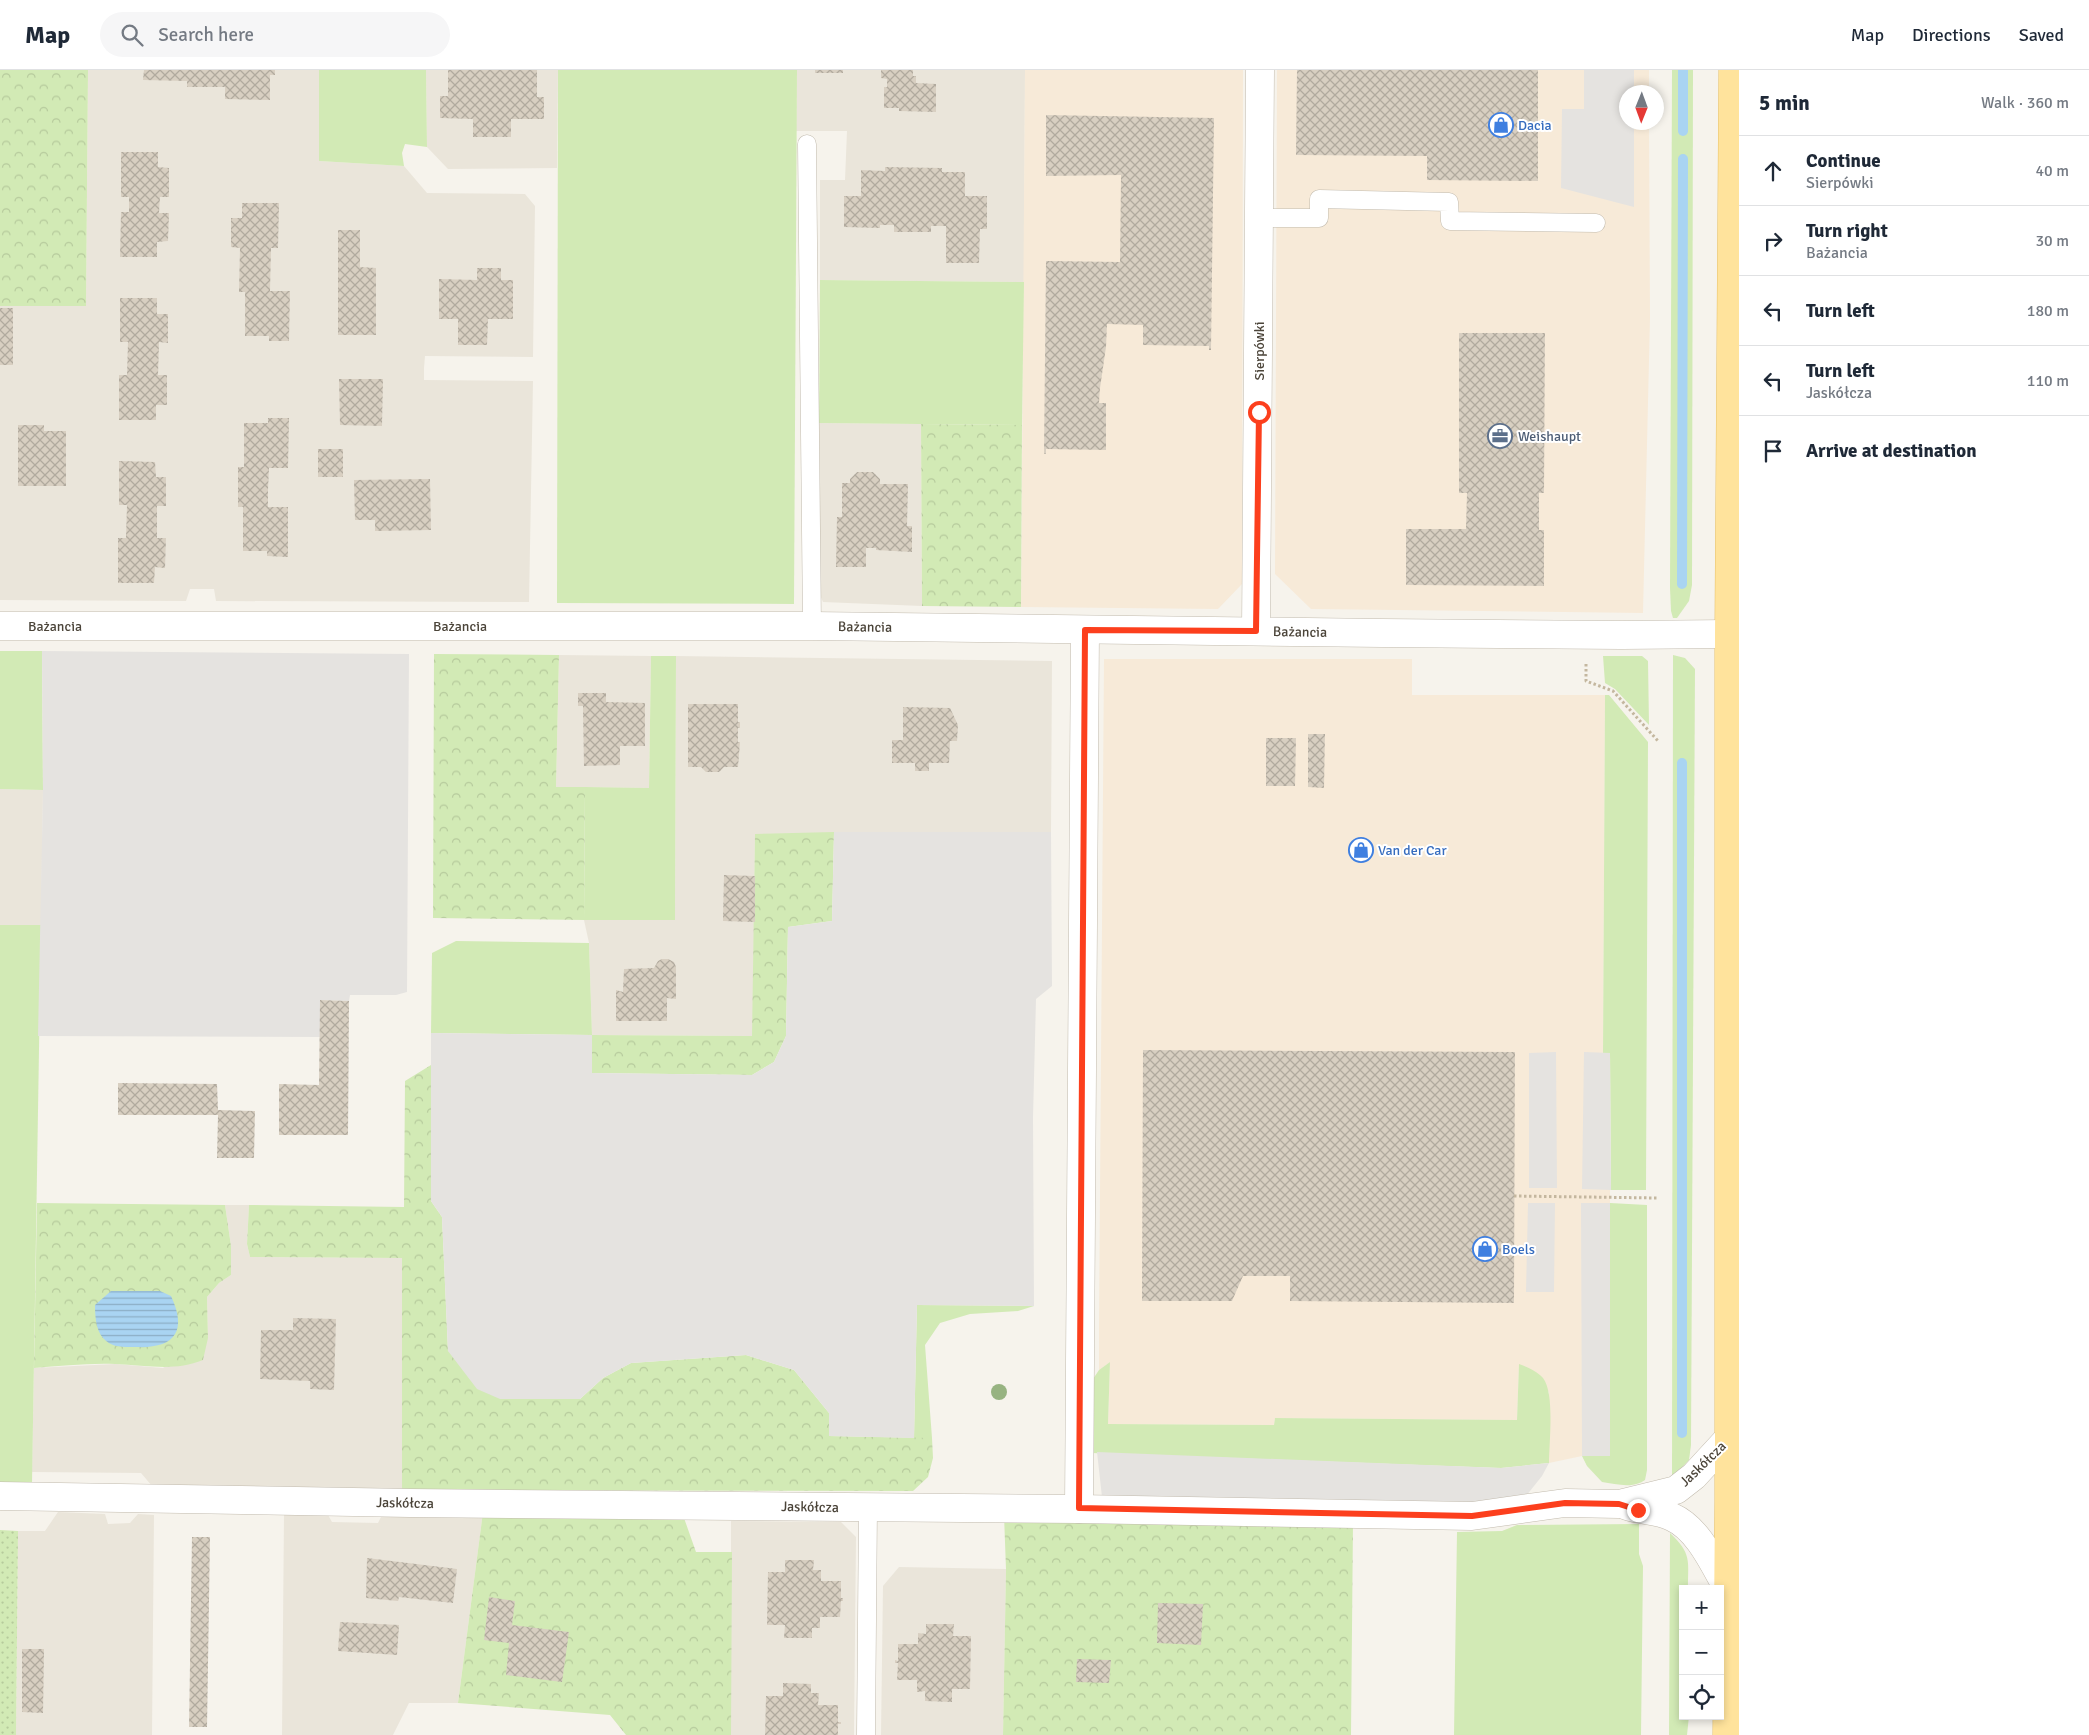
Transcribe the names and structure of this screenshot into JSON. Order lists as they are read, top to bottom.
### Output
{
  "streets": {
    "street": ["Sierpówki", "Bażancia", "Jaskółcza"]
  },
  "crossings": [
    ["Sierpówki", "Bażancia"]
  ],
  "places": {
    "shop": ["Dacia", "Van der Car", "Boels"],
    "office": ["Weishaupt"]
  },
  "north": "bottom",
  "page": {
    "header": "Map",
    "search": "Search here",
    "nav": ["Map", "Directions", "Saved"],
    "heading": ["5 min", "Walk · 360 m"],
    "list": [
      ["Continue", "Sierpówki", "40 m"],
      ["Turn right", "Bażancia", "30 m"],
      ["Turn left", "180 m"],
      ["Turn left", "Jaskółcza", "110 m"],
      "Arrive at destination"
    ],
    "map_buttons": ["+", "−"]
  }
}
